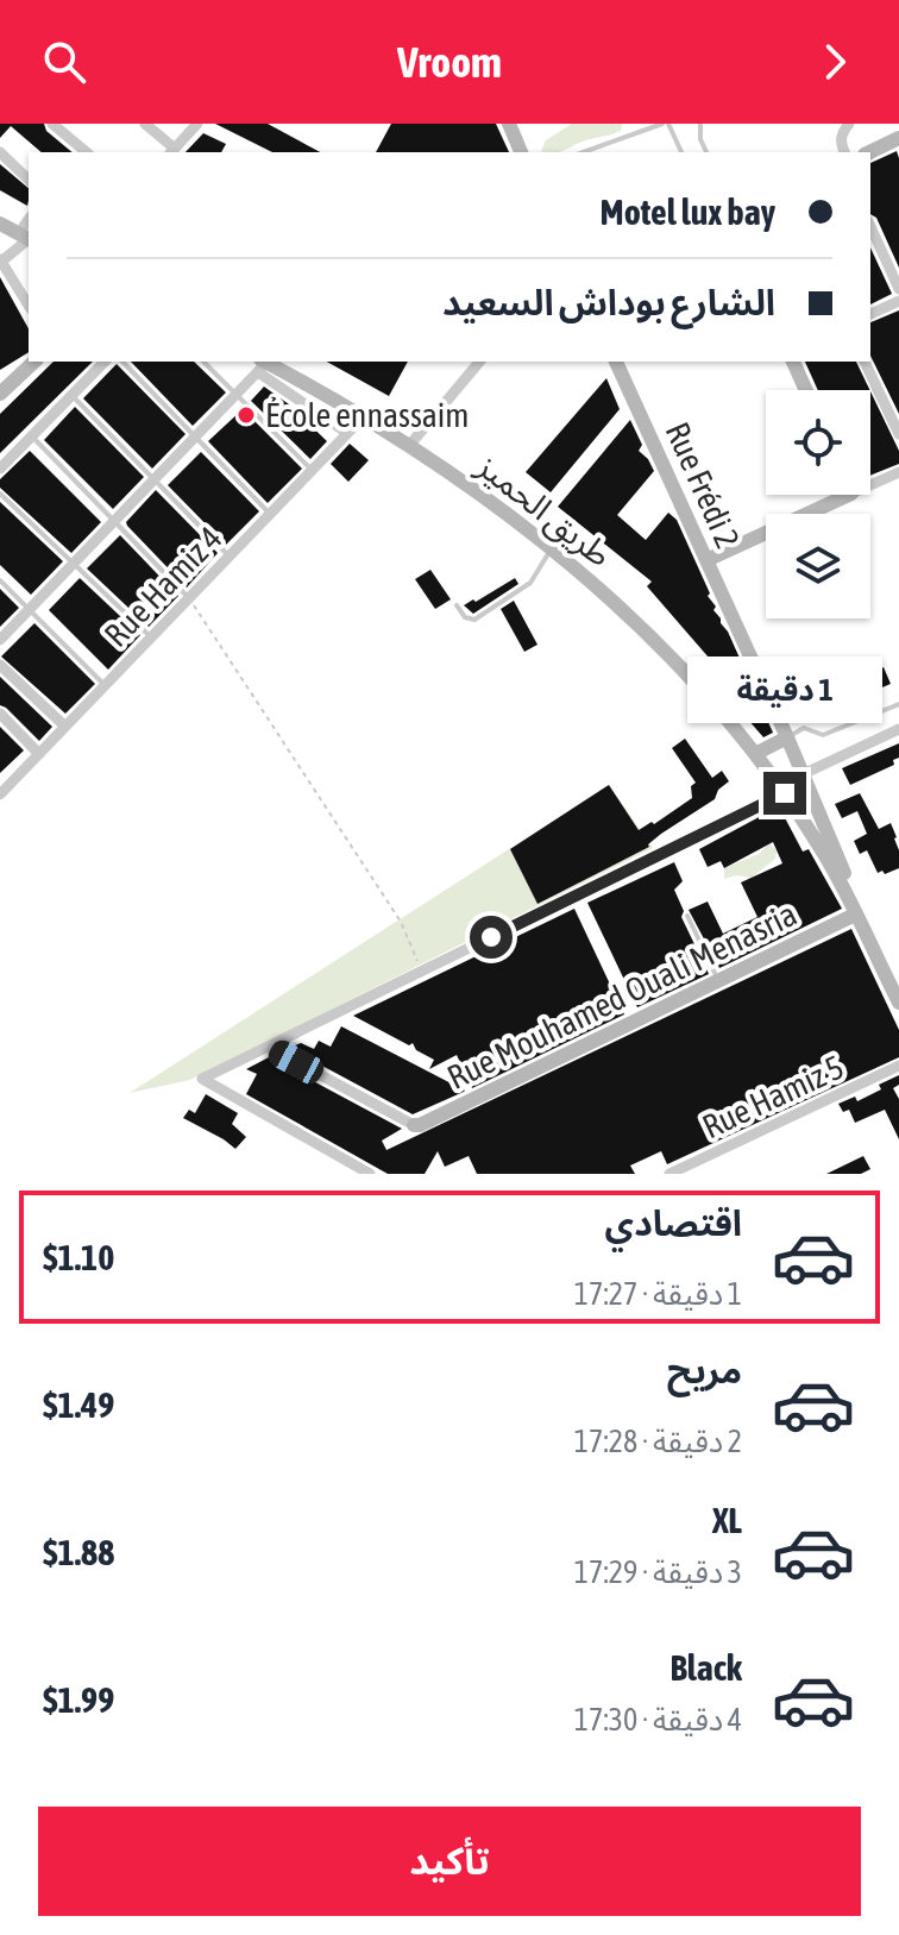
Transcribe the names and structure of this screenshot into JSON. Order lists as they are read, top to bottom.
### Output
{
  "streets": {
    "main road": ["Rue Frédi 2", "طريق الحميز", "Rue Mouhamed Ouali Menasria"],
    "street": ["Rue Hamiz 4", "Rue Hamiz 5"]
  },
  "crossings": [
    ["طريق الحميز", "Rue Hamiz 4"]
  ],
  "places": ["École ennassaim"],
  "page": {
    "header": "Vroom",
    "banner": ["Motel lux bay", "الشارع بوداش السعيد"],
    "bubble": "1 دقيقة",
    "list": [
      {
        "name": "اقتصادي",
        "note": "1 دقيقة · 17:27",
        "value": "$1.10"
      },
      {
        "name": "مريح",
        "note": "2 دقيقة · 17:28",
        "value": "$1.49"
      },
      {
        "name": "XL",
        "note": "3 دقيقة · 17:29",
        "value": "$1.88"
      },
      {
        "name": "Black",
        "note": "4 دقيقة · 17:30",
        "value": "$1.99"
      }
    ],
    "buttons": "تأكيد"
  }
}
